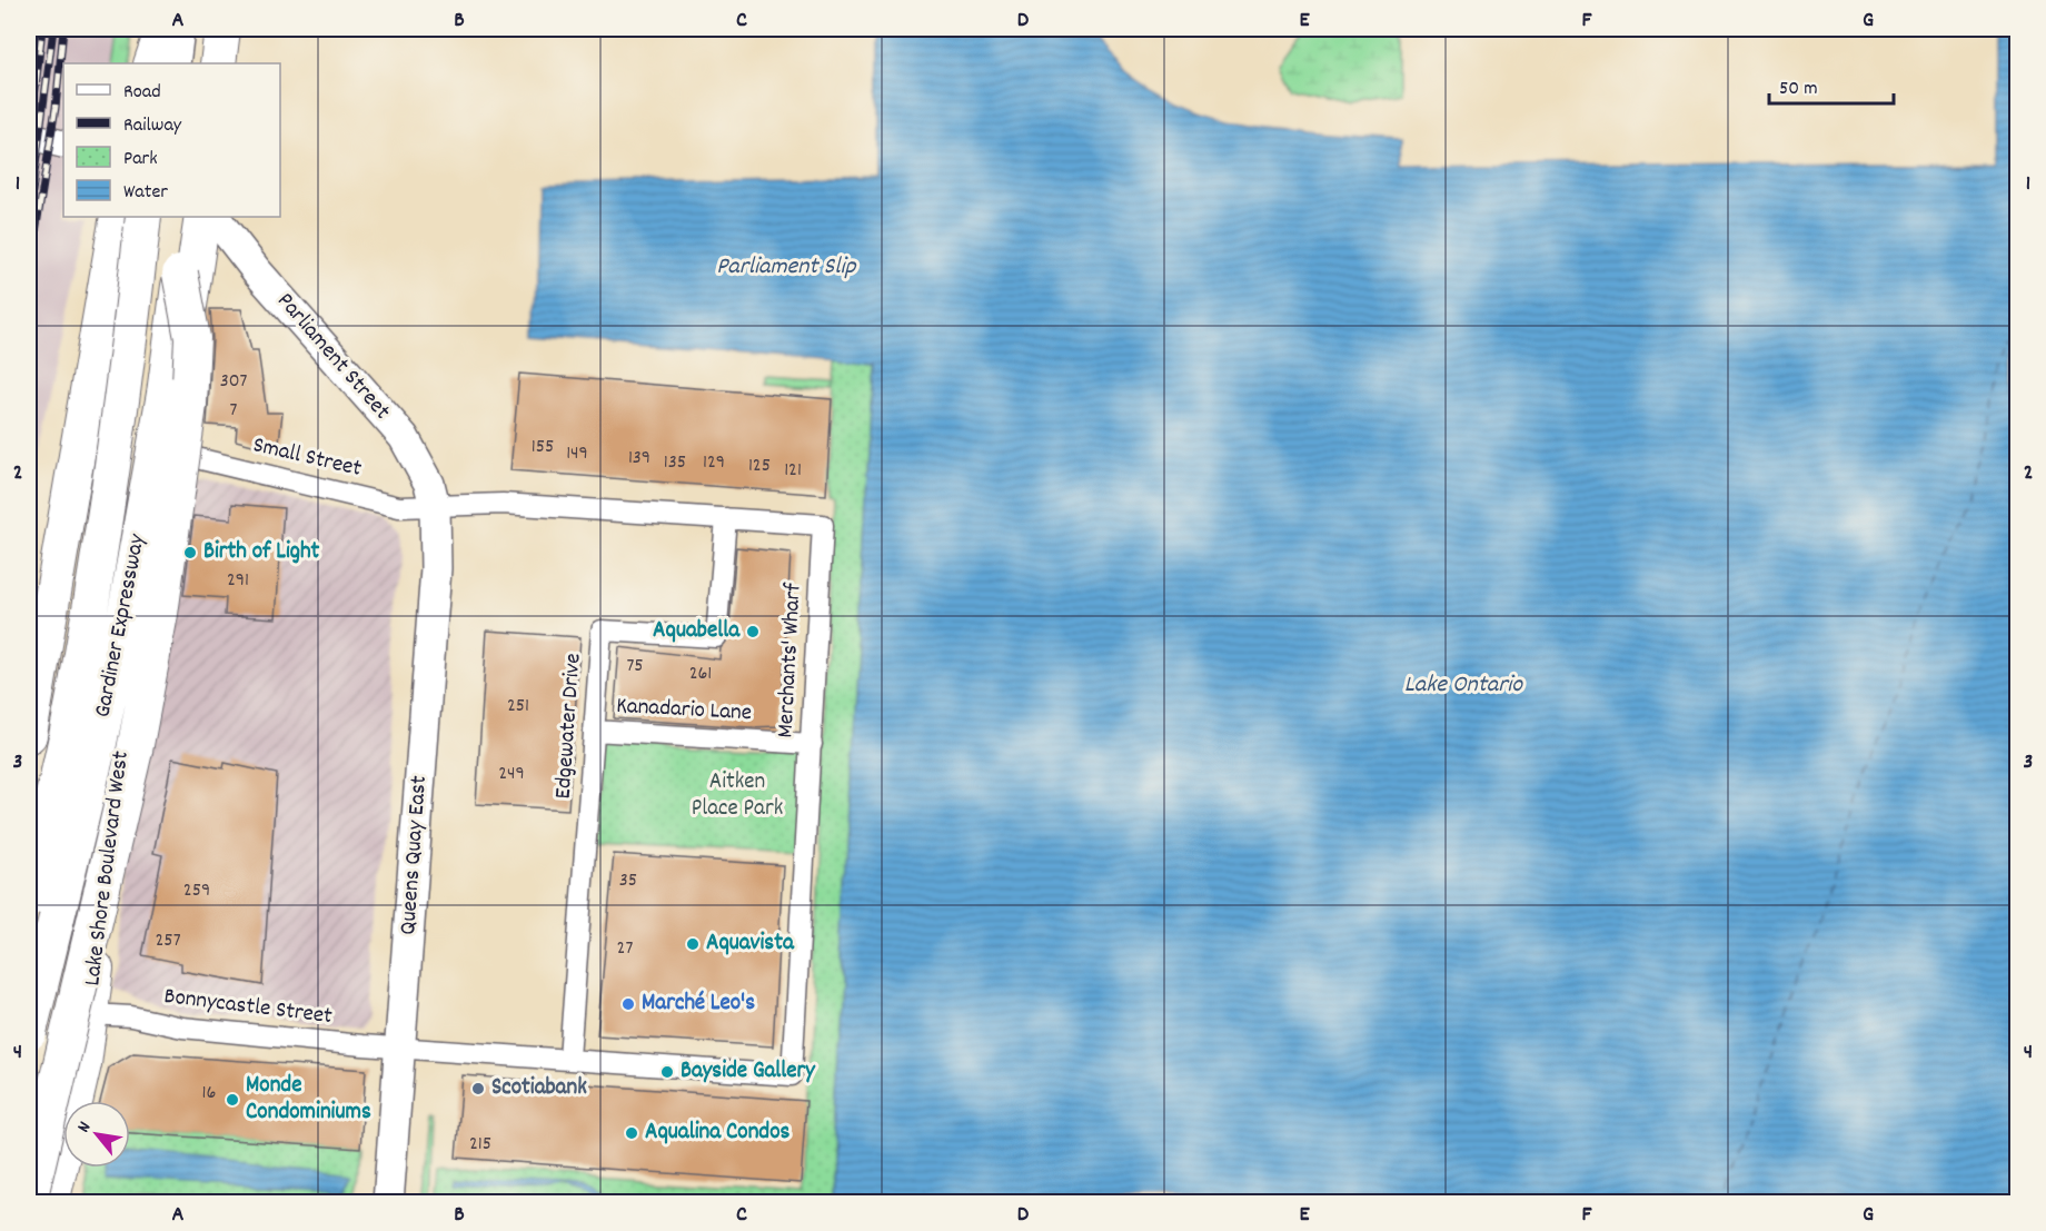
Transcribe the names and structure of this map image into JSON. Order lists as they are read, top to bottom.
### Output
{
  "streets": {
    "highway": ["Gardiner Expressway", "Lake Shore Boulevard West"],
    "main road": ["Parliament Street", "Queens Quay East"],
    "street": [
      "Small Street",
      "Merchants' Wharf",
      "Kanadario Lane",
      "Edgewater Drive",
      "Bonnycastle Street"
    ]
  },
  "crossings": [
    ["Parliament Street", "Small Street"],
    ["Parliament Street", "Merchants' Wharf"],
    ["Parliament Street", "Queens Quay East"],
    ["Small Street", "Merchants' Wharf"],
    ["Small Street", "Queens Quay East"],
    ["Small Street", "Lake Shore Boulevard West"],
    ["Merchants' Wharf", "Kanadario Lane"],
    ["Merchants' Wharf", "Edgewater Drive"],
    ["Merchants' Wharf", "Queens Quay East"],
    ["Merchants' Wharf", "Bonnycastle Street"],
    ["Kanadario Lane", "Edgewater Drive"],
    ["Queens Quay East", "Bonnycastle Street"],
    ["Lake Shore Boulevard West", "Bonnycastle Street"]
  ],
  "water": ["Parliament Slip", "Lake Ontario"],
  "parks": ["Aitken Place Park"],
  "places": [
    "Birth of Light",
    "Aquabella",
    "Aquavista",
    "Marché Leo's",
    "Bayside Gallery",
    "Scotiabank",
    "Monde Condominiums",
    "Aqualina Condos"
  ],
  "house_numbers": [
    "307",
    "7",
    "155",
    "149",
    "139",
    "135",
    "129",
    "125",
    "121",
    "291",
    "75",
    "261",
    "251",
    "249",
    "35",
    "259",
    "257",
    "27",
    "16",
    "215"
  ],
  "legend": [
    "Road",
    "Railway",
    "Park",
    "Water"
  ],
  "scale_bar": "50 m",
  "north": "top left",
  "grid": {
    "columns": [
      "A",
      "B",
      "C",
      "D",
      "E",
      "F",
      "G"
    ],
    "rows": [
      "1",
      "2",
      "3",
      "4"
    ]
  }
}
